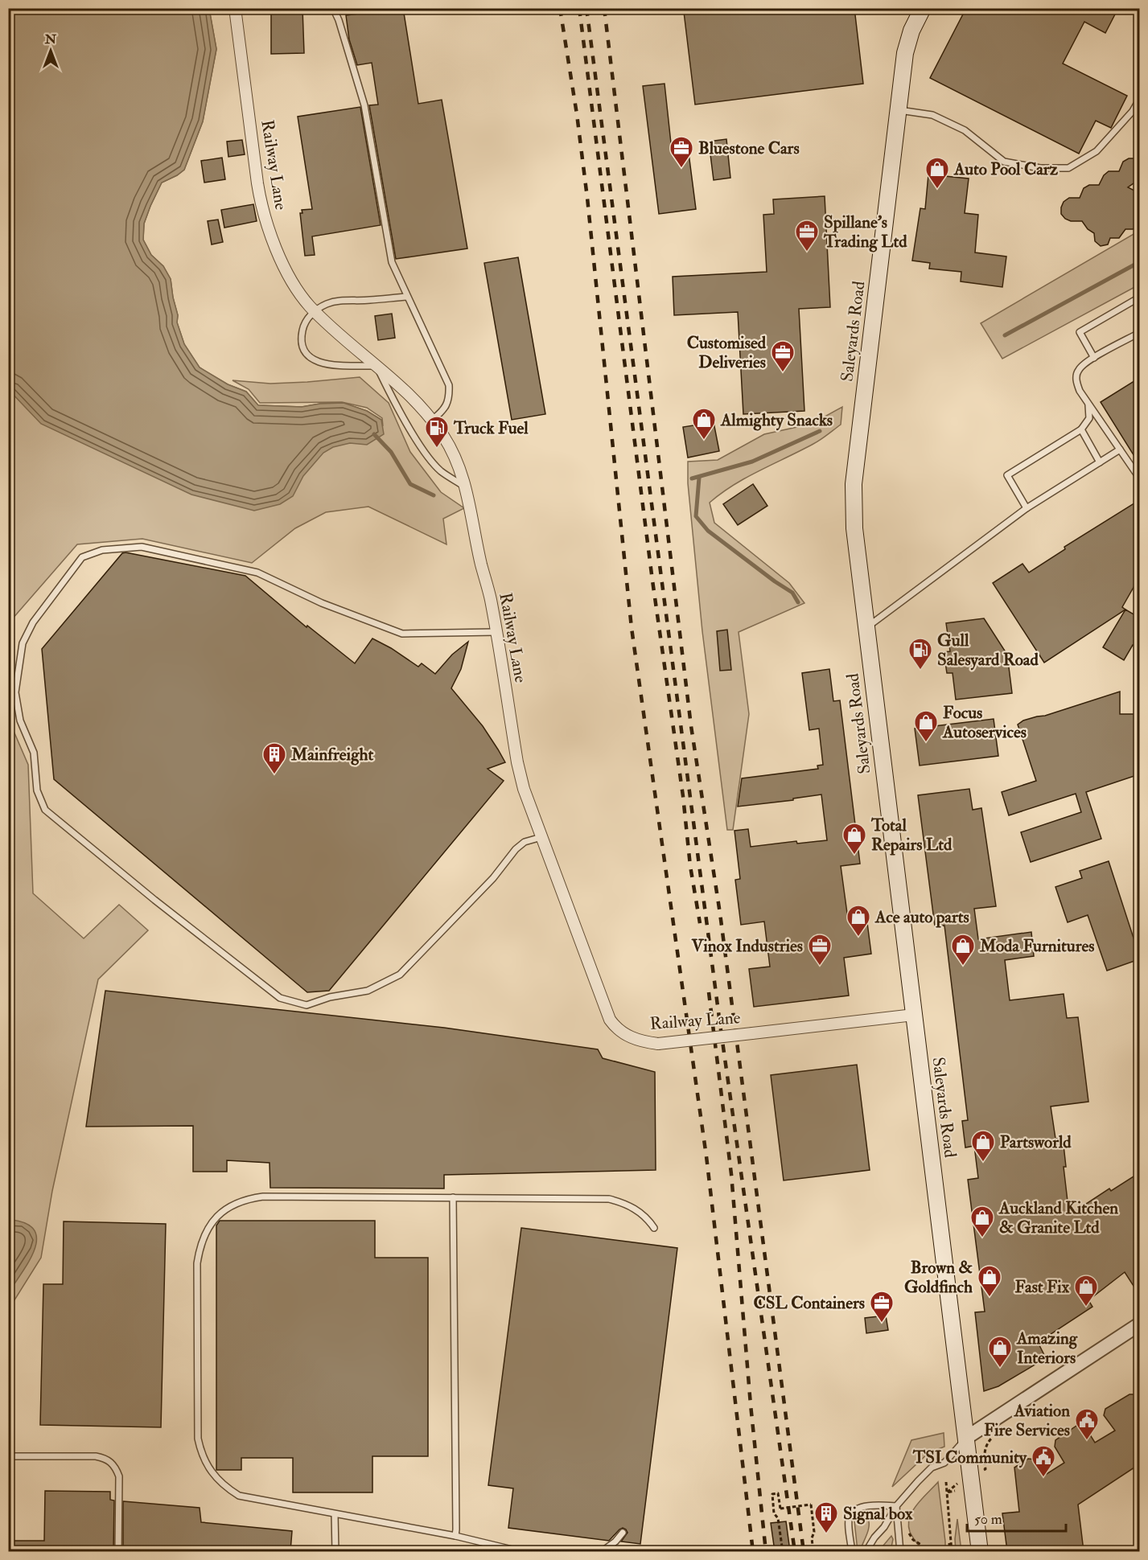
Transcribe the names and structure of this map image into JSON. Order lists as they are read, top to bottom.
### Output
{
  "streets": {
    "main road": ["Saleyards Road"],
    "street": ["Railway Lane"]
  },
  "crossings": [
    ["Railway Lane", "Saleyards Road"]
  ],
  "places": {
    "office": [
      "Bluestone Cars",
      "Spillane's Trading Ltd",
      "Customised Deliveries",
      "Vinox Industries",
      "CSL Containers"
    ],
    "shop": [
      "Auto Pool Carz",
      "Almighty Snacks",
      "Focus Autoservices",
      "Total Repairs Ltd",
      "Ace auto parts",
      "Moda Furnitures",
      "Partsworld",
      "Auckland Kitchen & Granite Ltd",
      "Brown & Goldfinch",
      "Fast Fix",
      "Amazing Interiors"
    ],
    "fuel station": ["Truck Fuel", "Gull Salesyard Road"],
    "building": ["Mainfreight", "Signal box"],
    "public building": ["Aviation Fire Services", "TSI Community"]
  },
  "scale_bar": "50 m",
  "north": "top"
}
